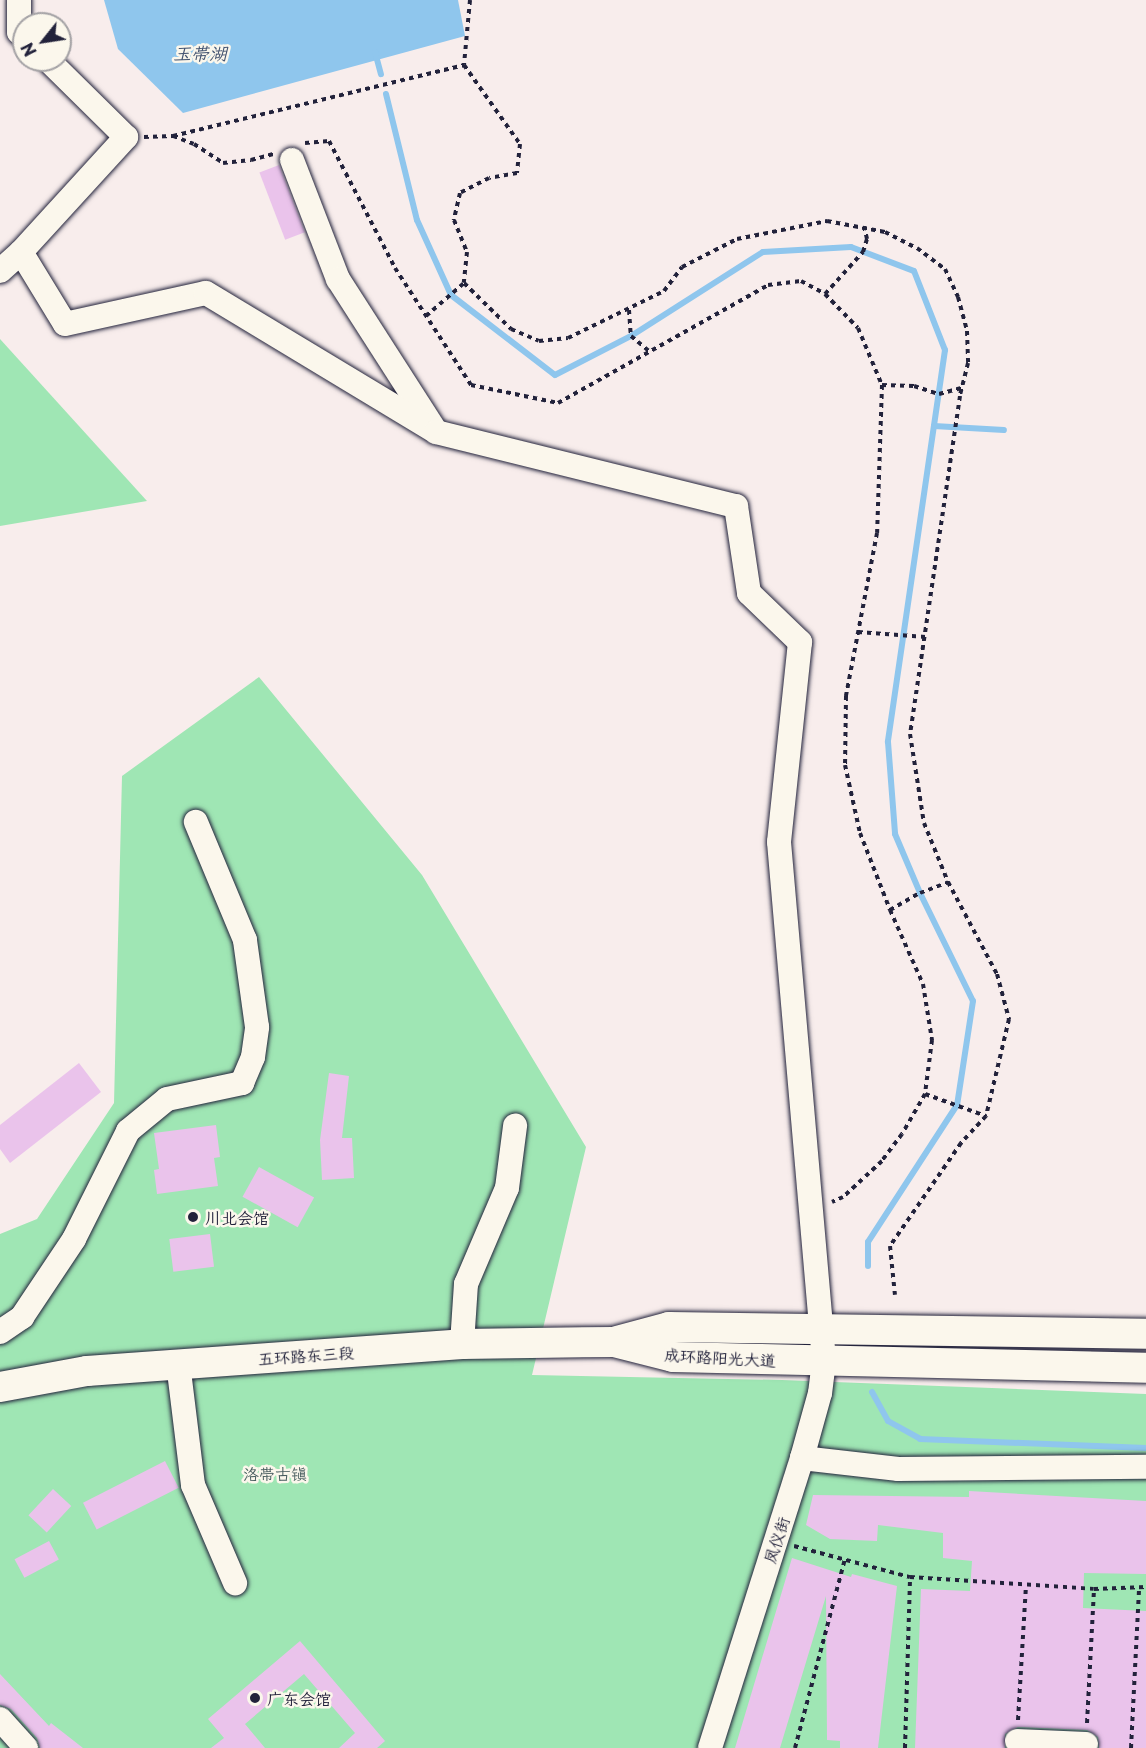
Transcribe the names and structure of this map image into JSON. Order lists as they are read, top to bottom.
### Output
{
  "streets": {
    "main road": ["五环路东三段", "成环路阳光大道"],
    "street": ["凤仪街"]
  },
  "crossings": [
    ["五环路东三段", "成环路阳光大道"],
    ["成环路阳光大道", "凤仪街"]
  ],
  "water": ["玉带湖"],
  "parks": ["洛带古镇"],
  "places": ["川北会馆", "广东会馆"],
  "north": "bottom left"
}
